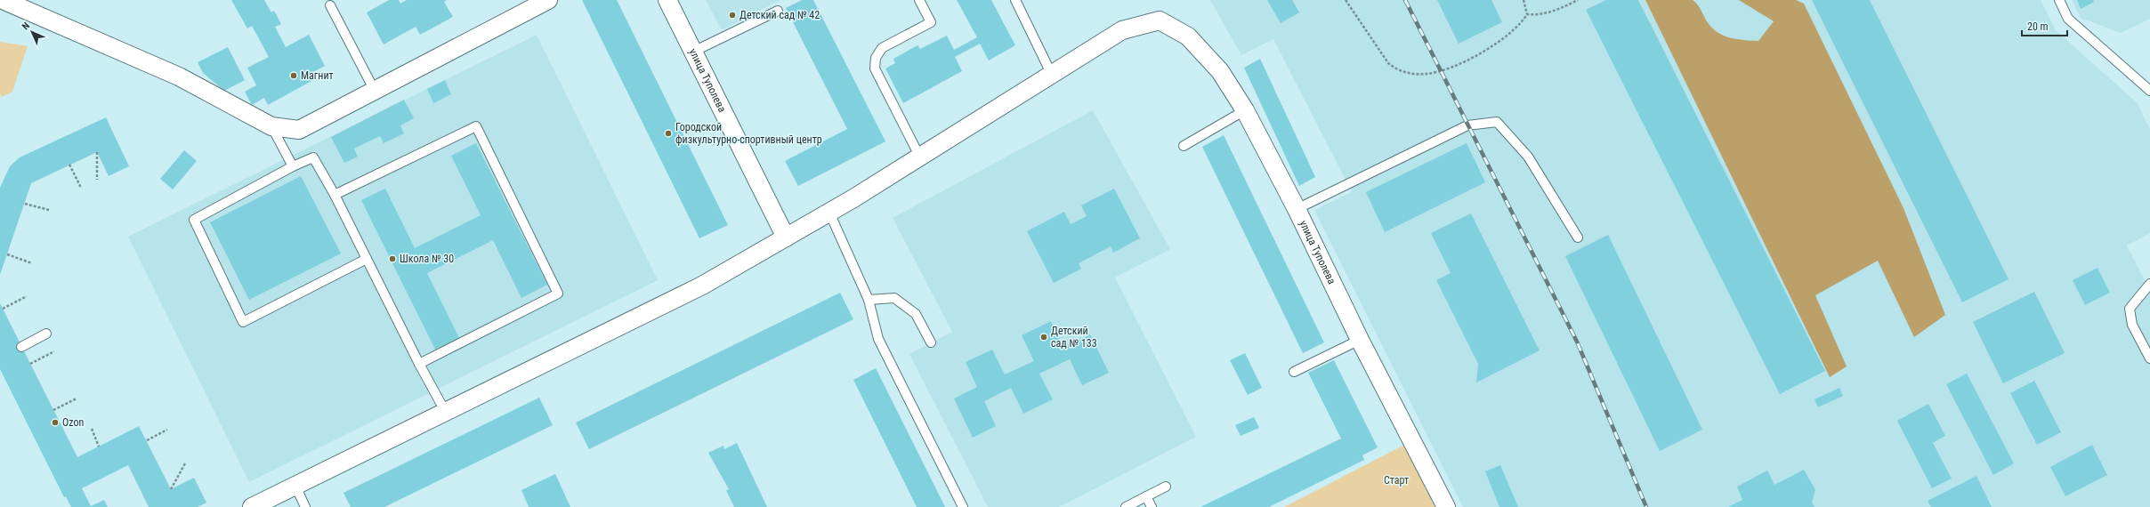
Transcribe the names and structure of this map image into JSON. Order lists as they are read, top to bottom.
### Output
{
  "streets": {
    "street": ["улица Туполева"]
  },
  "parks": ["Старт"],
  "places": [
    "Детский сад № 42",
    "Магнит",
    "Городской физкультурно-спортивный центр",
    "Школа № 30",
    "Детский сад № 133",
    "Ozon"
  ],
  "scale_bar": "20 m",
  "north": "top left"
}
